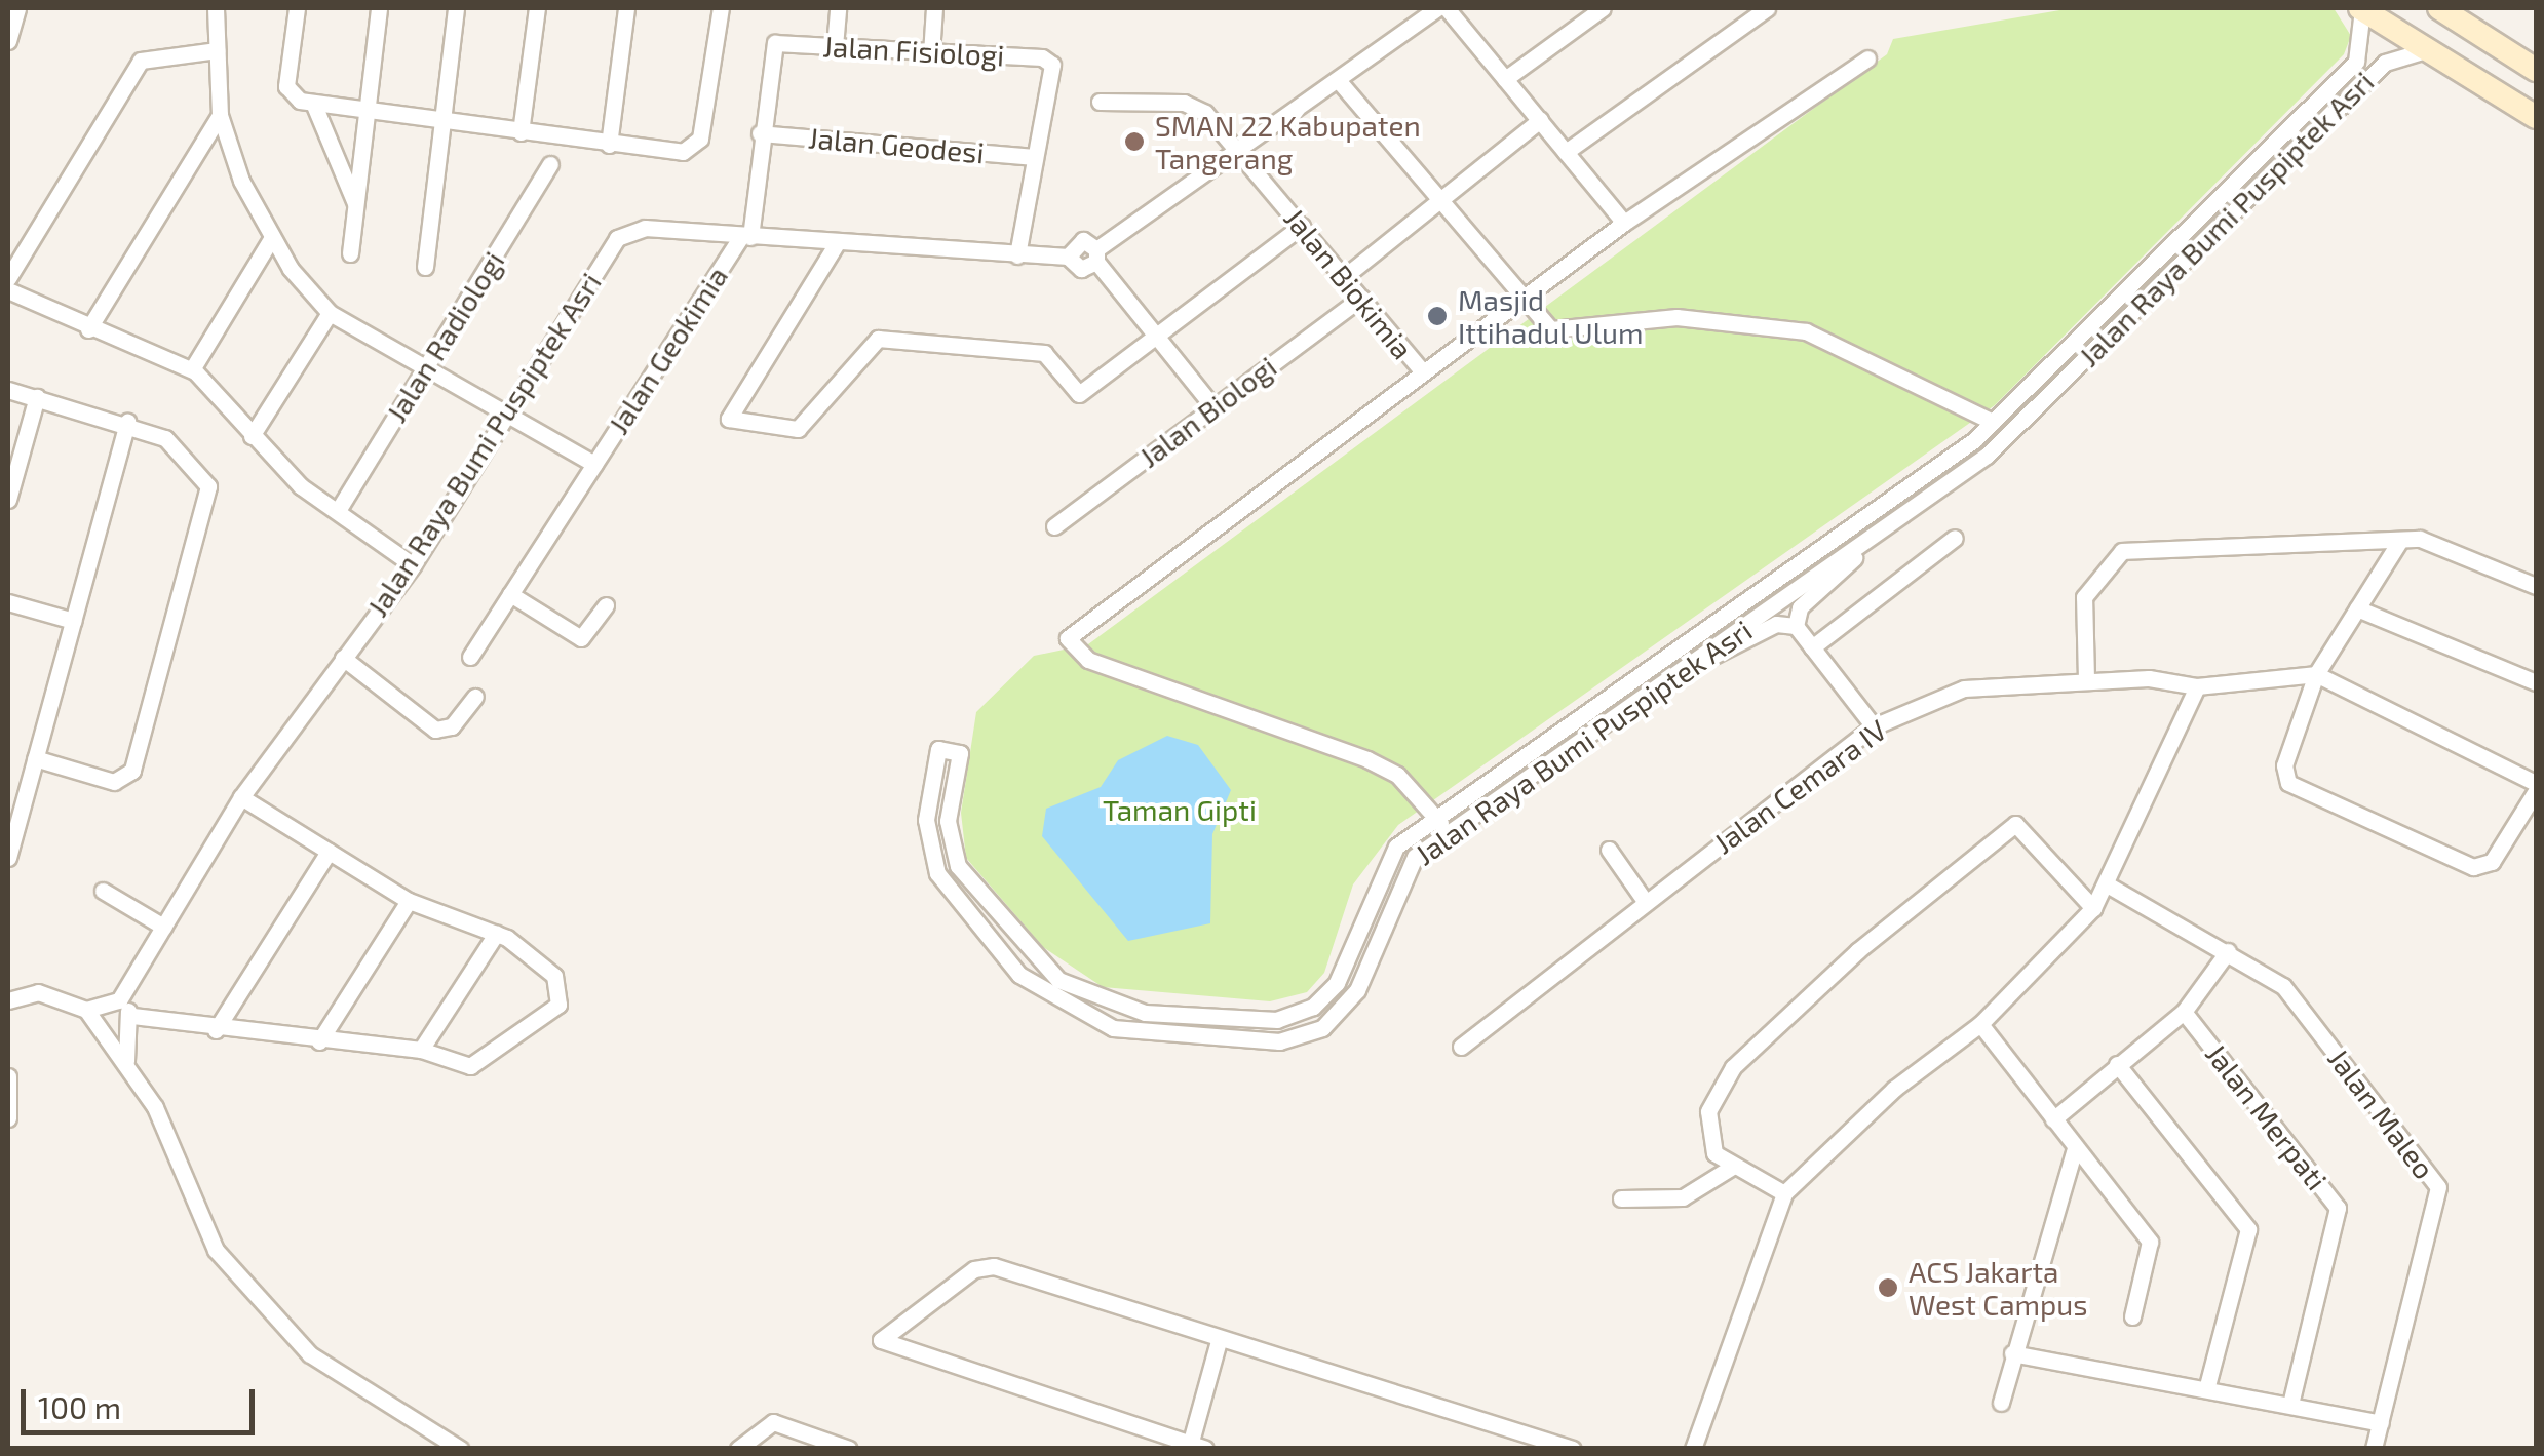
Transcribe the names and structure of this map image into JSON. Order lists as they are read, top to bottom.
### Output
{
  "streets": {
    "street": [
      "Jalan Fisiologi",
      "Jalan Geodesi",
      "Jalan Raya Bumi Puspiptek Asri",
      "Jalan Biokimia",
      "Jalan Radiologi",
      "Jalan Geokimia",
      "Jalan Biologi",
      "Jalan Cemara IV",
      "Jalan Maleo",
      "Jalan Merpati"
    ]
  },
  "crossings": [
    ["Jalan Fisiologi", "Jalan Geodesi"],
    ["Jalan Fisiologi", "Jalan Raya Bumi Puspiptek Asri"],
    ["Jalan Fisiologi", "Jalan Geokimia"],
    ["Jalan Raya Bumi Puspiptek Asri", "Jalan Geokimia"],
    ["Jalan Biokimia", "Jalan Biologi"],
    ["Jalan Radiologi", "Jalan Geokimia"]
  ],
  "parks": ["Taman Gipti"],
  "places": ["SMAN 22 Kabupaten Tangerang", "Masjid Ittihadul Ulum", "ACS Jakarta West Campus"],
  "scale_bar": "100 m"
}
